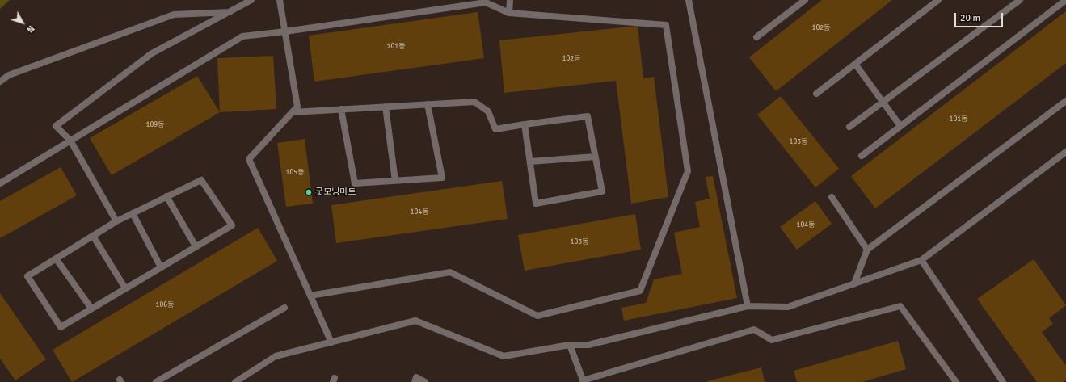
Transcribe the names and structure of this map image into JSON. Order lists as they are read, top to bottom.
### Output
{
  "places": ["굿모닝마트"],
  "house_numbers": [
    "102동",
    "101동",
    "102동",
    "101동",
    "109동",
    "103동",
    "105동",
    "104동",
    "104동",
    "103동",
    "106동"
  ],
  "scale_bar": "20 m",
  "north": "bottom right"
}
